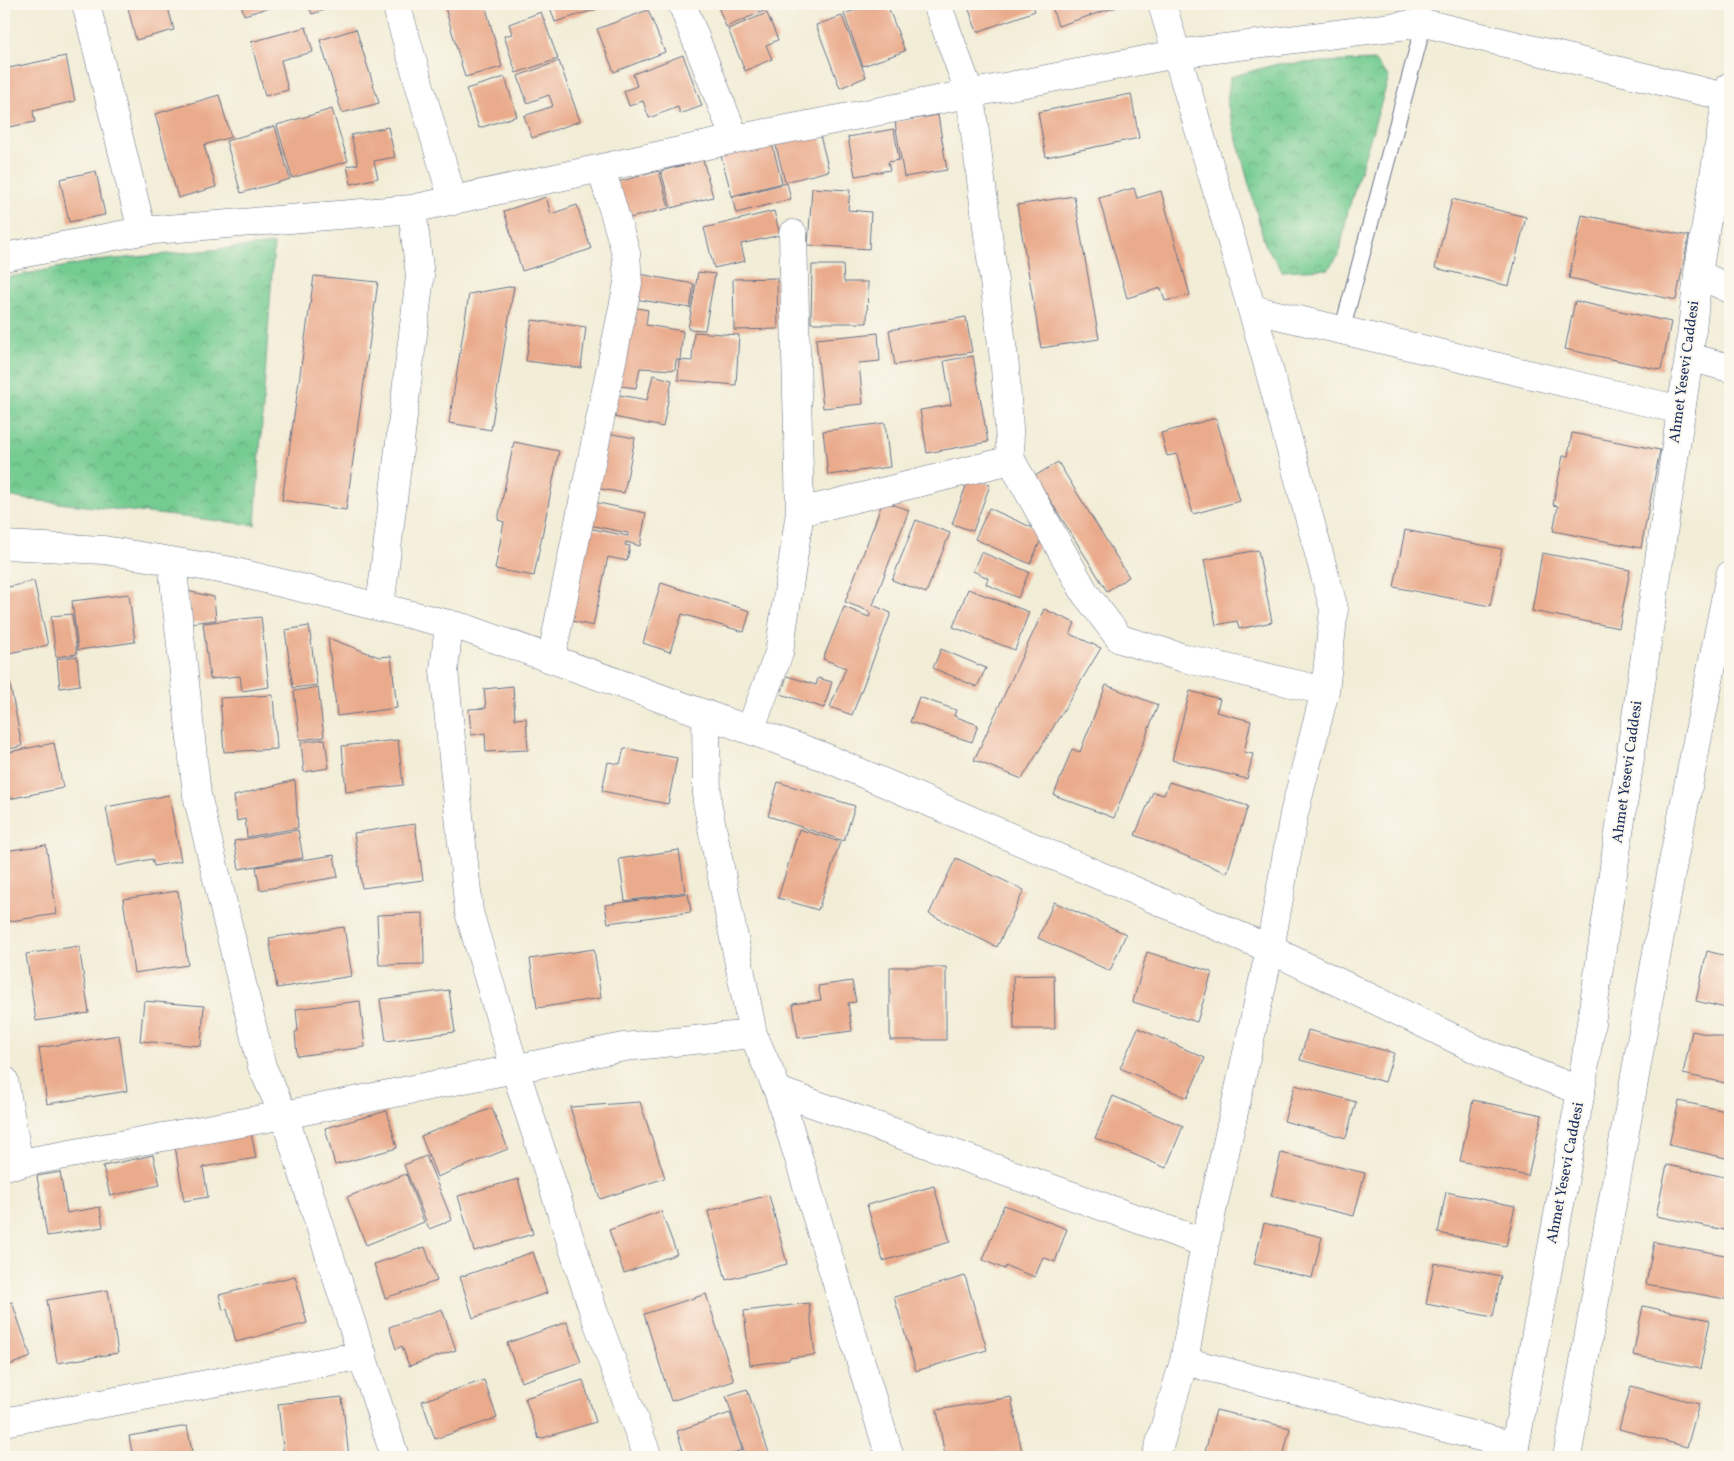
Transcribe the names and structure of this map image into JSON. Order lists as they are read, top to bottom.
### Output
{
  "streets": {
    "street": ["Ahmet Yesevi Caddesi"]
  }
}
